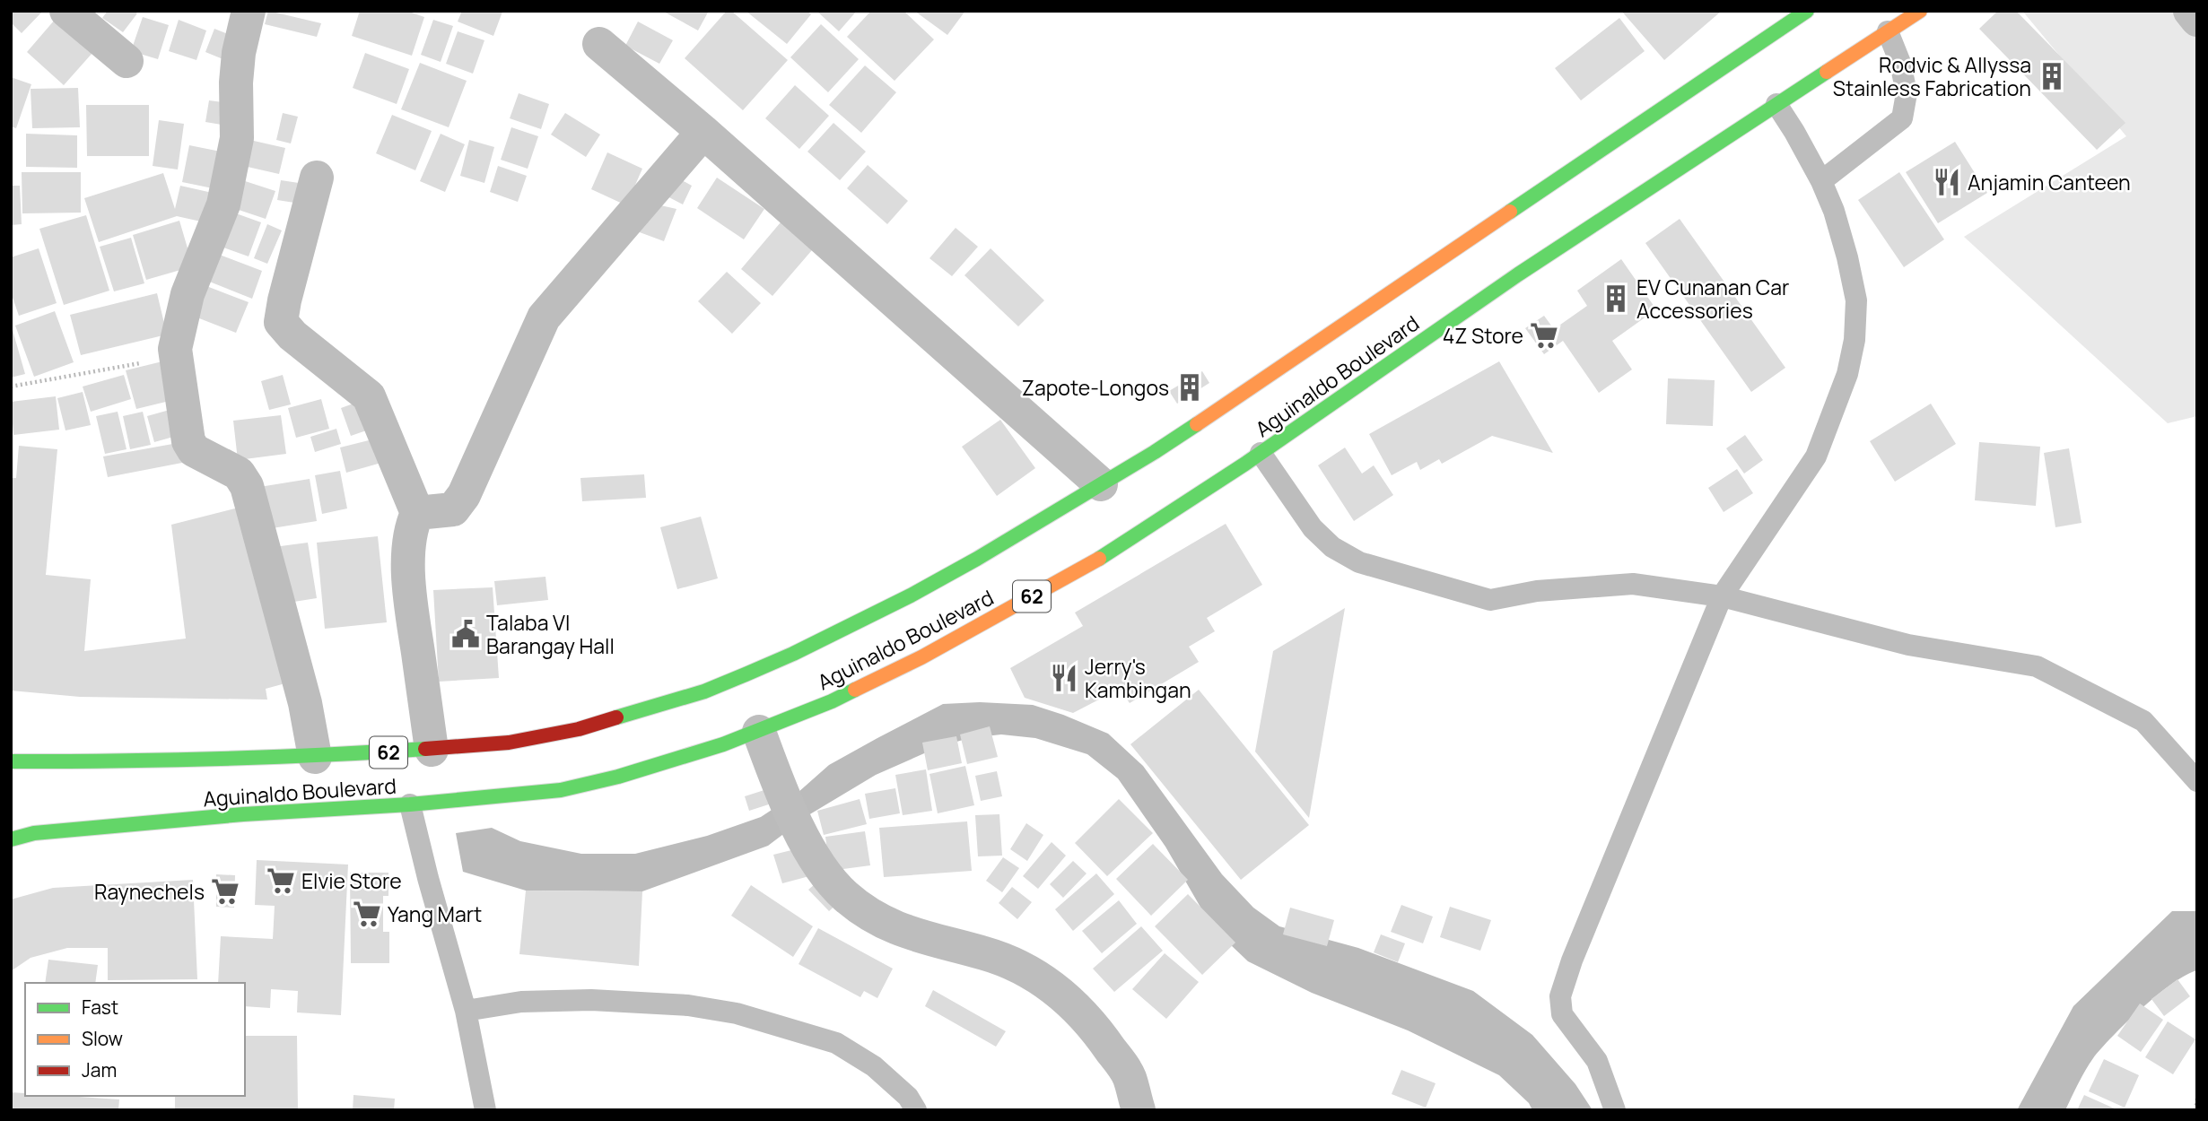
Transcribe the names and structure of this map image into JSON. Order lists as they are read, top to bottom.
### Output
{
  "streets": {
    "highway": ["Aguinaldo Boulevard", "62"]
  },
  "places": {
    "building": ["Rodvic & Allyssa Stainless Fabrication", "EV Cunanan Car Accessories", "Zapote-Longos"],
    "restaurant": ["Anjamin Canteen", "Jerry's Kambingan"],
    "supermarket": [
      "4Z Store",
      "Elvie Store",
      "Raynechels",
      "Yang Mart"
    ],
    "public building": ["Talaba VI Barangay Hall"]
  },
  "legend": ["Fast", "Slow", "Jam"]
}
